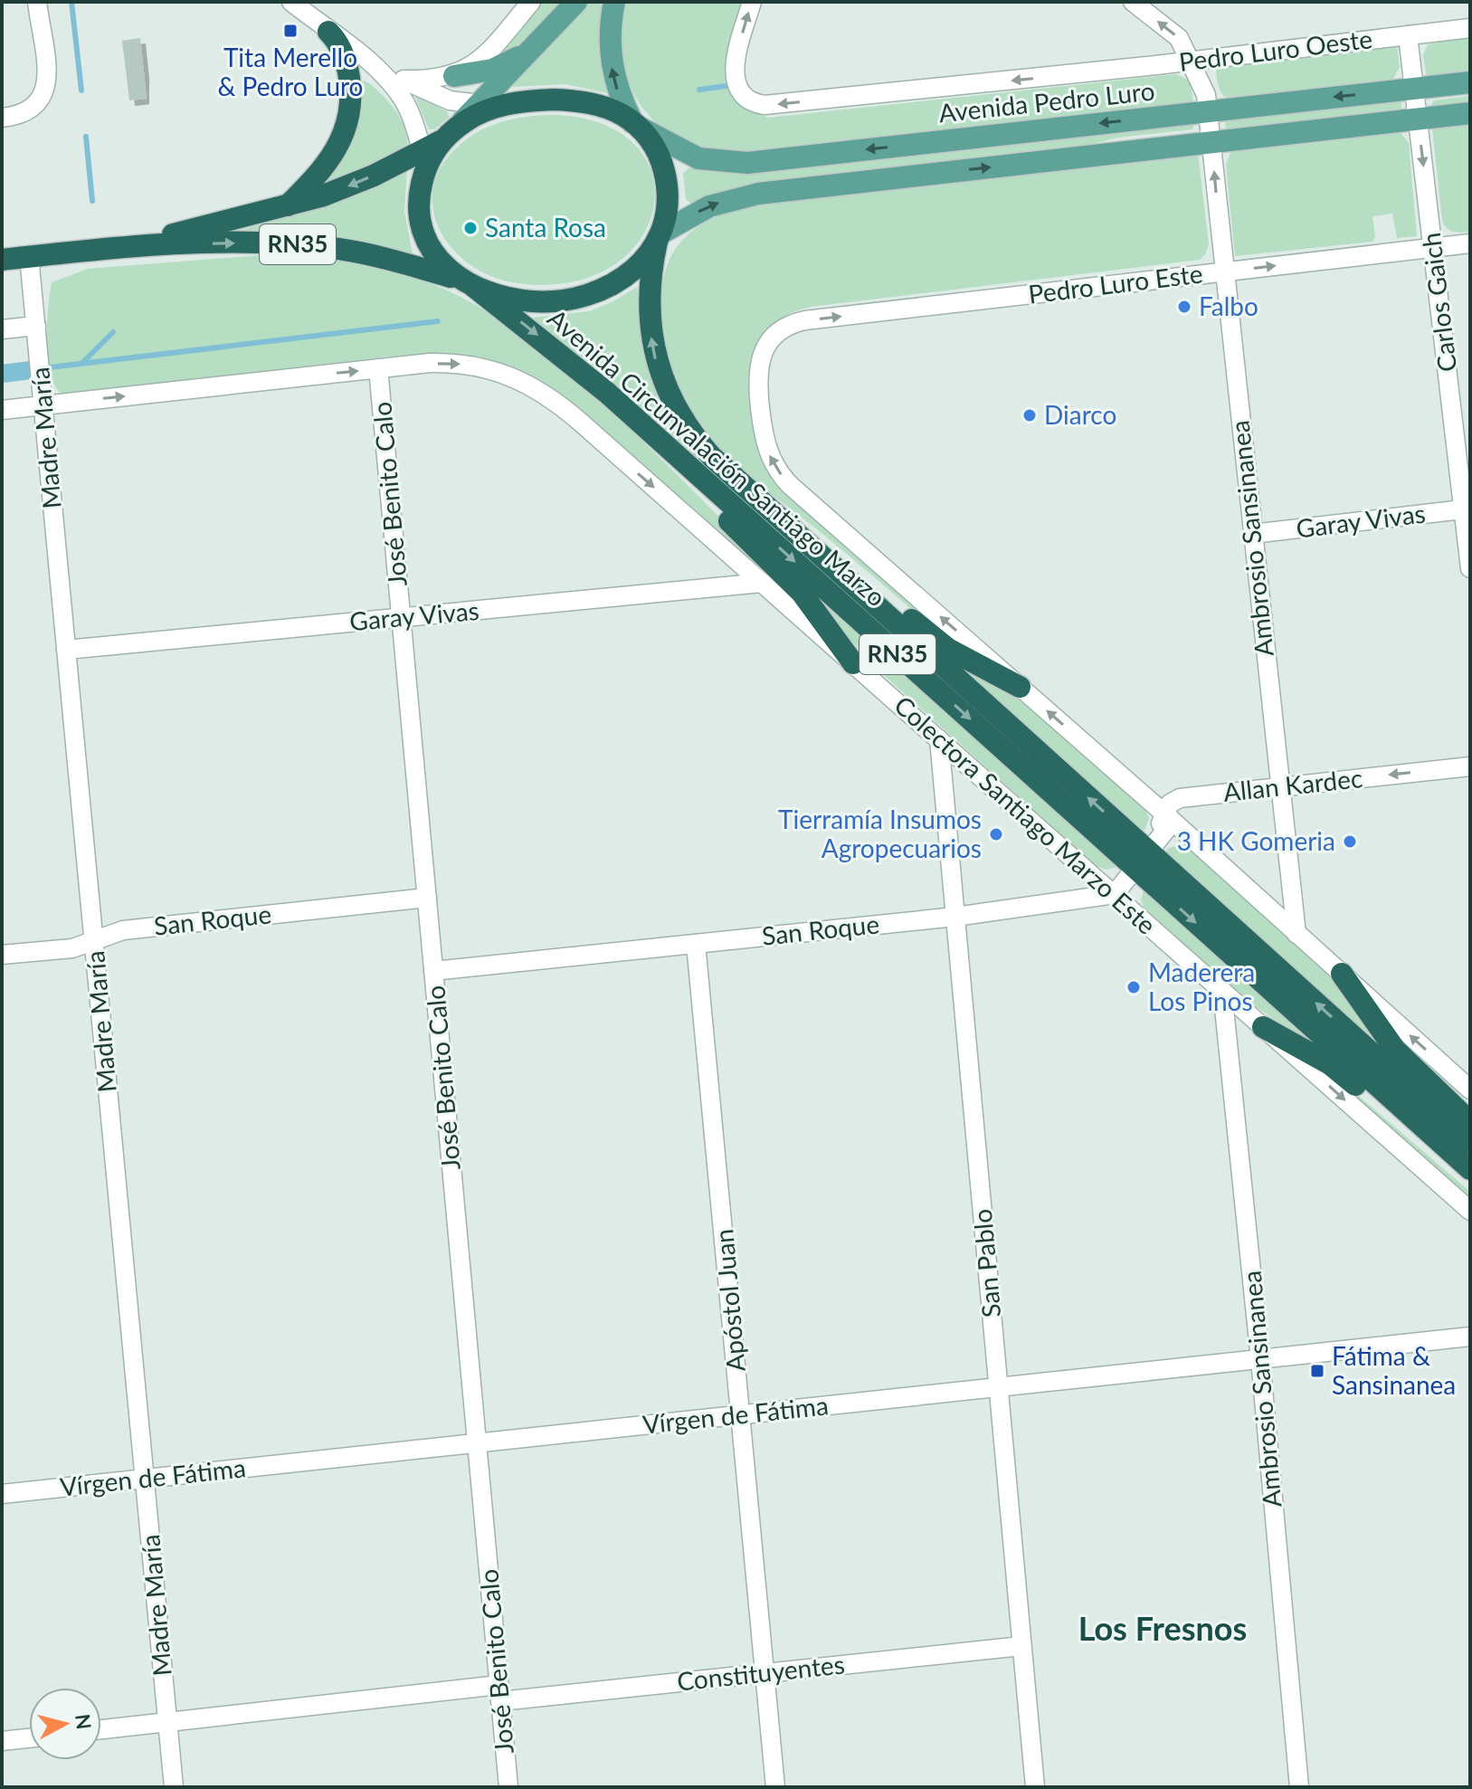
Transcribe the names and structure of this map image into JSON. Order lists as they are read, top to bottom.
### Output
{
  "streets": {
    "highway": ["RN35", "Avenida Circunvalación Santiago Marzo"],
    "main road": ["Avenida Pedro Luro"],
    "street": [
      "Pedro Luro Oeste",
      "Pedro Luro Este",
      "Carlos Gaich",
      "Madre María",
      "José Benito Calo",
      "Garay Vivas",
      "Ambrosio Sansinanea",
      "Allan Kardec",
      "Colectora Santiago Marzo Este",
      "San Roque",
      "San Pablo",
      "Apóstol Juan",
      "Vírgen de Fátima",
      "Constituyentes"
    ]
  },
  "crossings": [
    ["Pedro Luro Oeste", "Carlos Gaich"],
    ["Pedro Luro Oeste", "Ambrosio Sansinanea"],
    ["Avenida Pedro Luro", "RN35"],
    ["Avenida Pedro Luro", "Carlos Gaich"],
    ["Avenida Pedro Luro", "Avenida Circunvalación Santiago Marzo"],
    ["Avenida Pedro Luro", "Ambrosio Sansinanea"],
    ["RN35", "Madre María"],
    ["RN35", "Avenida Circunvalación Santiago Marzo"],
    ["Pedro Luro Este", "Carlos Gaich"],
    ["Pedro Luro Este", "Ambrosio Sansinanea"],
    ["Carlos Gaich", "Garay Vivas"],
    ["Madre María", "Garay Vivas"],
    ["Madre María", "Colectora Santiago Marzo Este"],
    ["Madre María", "San Roque"],
    ["Madre María", "Vírgen de Fátima"],
    ["Madre María", "Constituyentes"],
    ["José Benito Calo", "Garay Vivas"],
    ["José Benito Calo", "Colectora Santiago Marzo Este"],
    ["José Benito Calo", "San Roque"],
    ["José Benito Calo", "Vírgen de Fátima"],
    ["José Benito Calo", "Constituyentes"],
    ["Garay Vivas", "Ambrosio Sansinanea"],
    ["Garay Vivas", "Colectora Santiago Marzo Este"],
    ["Ambrosio Sansinanea", "Allan Kardec"],
    ["Ambrosio Sansinanea", "Colectora Santiago Marzo Este"],
    ["Ambrosio Sansinanea", "Vírgen de Fátima"],
    ["Colectora Santiago Marzo Este", "San Roque"],
    ["Colectora Santiago Marzo Este", "San Pablo"],
    ["San Roque", "San Pablo"],
    ["San Roque", "Apóstol Juan"],
    ["San Pablo", "Vírgen de Fátima"],
    ["San Pablo", "Constituyentes"],
    ["Apóstol Juan", "Vírgen de Fátima"],
    ["Apóstol Juan", "Constituyentes"]
  ],
  "one_way": ["Pedro Luro Oeste", "Allan Kardec", "Colectora Santiago Marzo Este"],
  "districts": ["Los Fresnos"],
  "places": {
    "transit": ["Tita Merello & Pedro Luro", "Fátima & Sansinanea"],
    "other": [
      "Santa Rosa",
      "Falbo",
      "Diarco",
      "Tierramía Insumos Agropecuarios",
      "3 HK Gomeria",
      "Maderera Los Pinos"
    ]
  },
  "north": "right"
}
